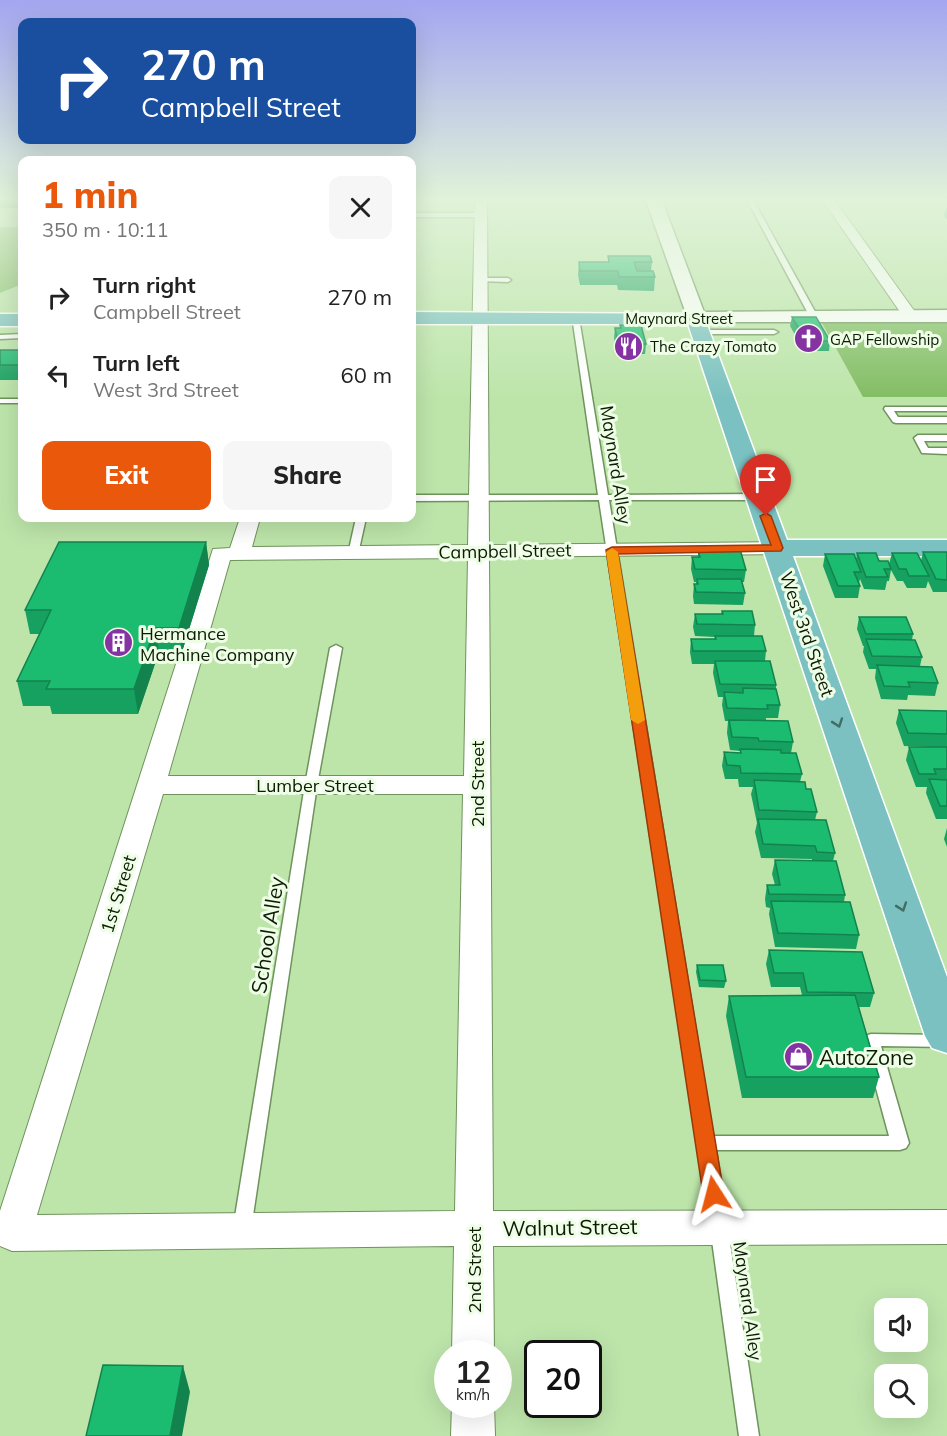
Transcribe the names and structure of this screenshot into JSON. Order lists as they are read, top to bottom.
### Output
{
  "streets": {
    "main road": ["Maynard Street", "Campbell Street", "West 3rd Street"],
    "street": [
      "2nd Street",
      "Lumber Street",
      "1st Street",
      "Walnut Street"
    ],
    "lane": ["Maynard Alley", "School Alley"]
  },
  "crossings": [
    ["Maynard Street", "Maynard Alley"],
    ["Maynard Street", "West 3rd Street"],
    ["Maynard Street", "2nd Street"],
    ["Maynard Alley", "Campbell Street"],
    ["Maynard Alley", "Walnut Street"],
    ["Campbell Street", "West 3rd Street"],
    ["Campbell Street", "2nd Street"],
    ["Campbell Street", "1st Street"],
    ["2nd Street", "Lumber Street"],
    ["2nd Street", "Walnut Street"],
    ["Lumber Street", "1st Street"],
    ["Lumber Street", "School Alley"],
    ["1st Street", "Walnut Street"],
    ["School Alley", "Walnut Street"]
  ],
  "one_way": ["West 3rd Street"],
  "places": {
    "church": ["GAP Fellowship"],
    "restaurant": ["The Crazy Tomato"],
    "building": ["Hermance Machine Company"],
    "shop": ["AutoZone"]
  },
  "page": {
    "turn": ["270 m", "Campbell Street"],
    "heading": ["1 min", "350 m · 10:11"],
    "list": [
      {
        "name": "Turn right",
        "note": "Campbell Street",
        "value": "270 m"
      },
      {
        "name": "Turn left",
        "note": "West 3rd Street",
        "value": "60 m"
      }
    ],
    "buttons": ["Exit", "Share"],
    "speed": "12 km/h",
    "limit": "20"
  }
}
